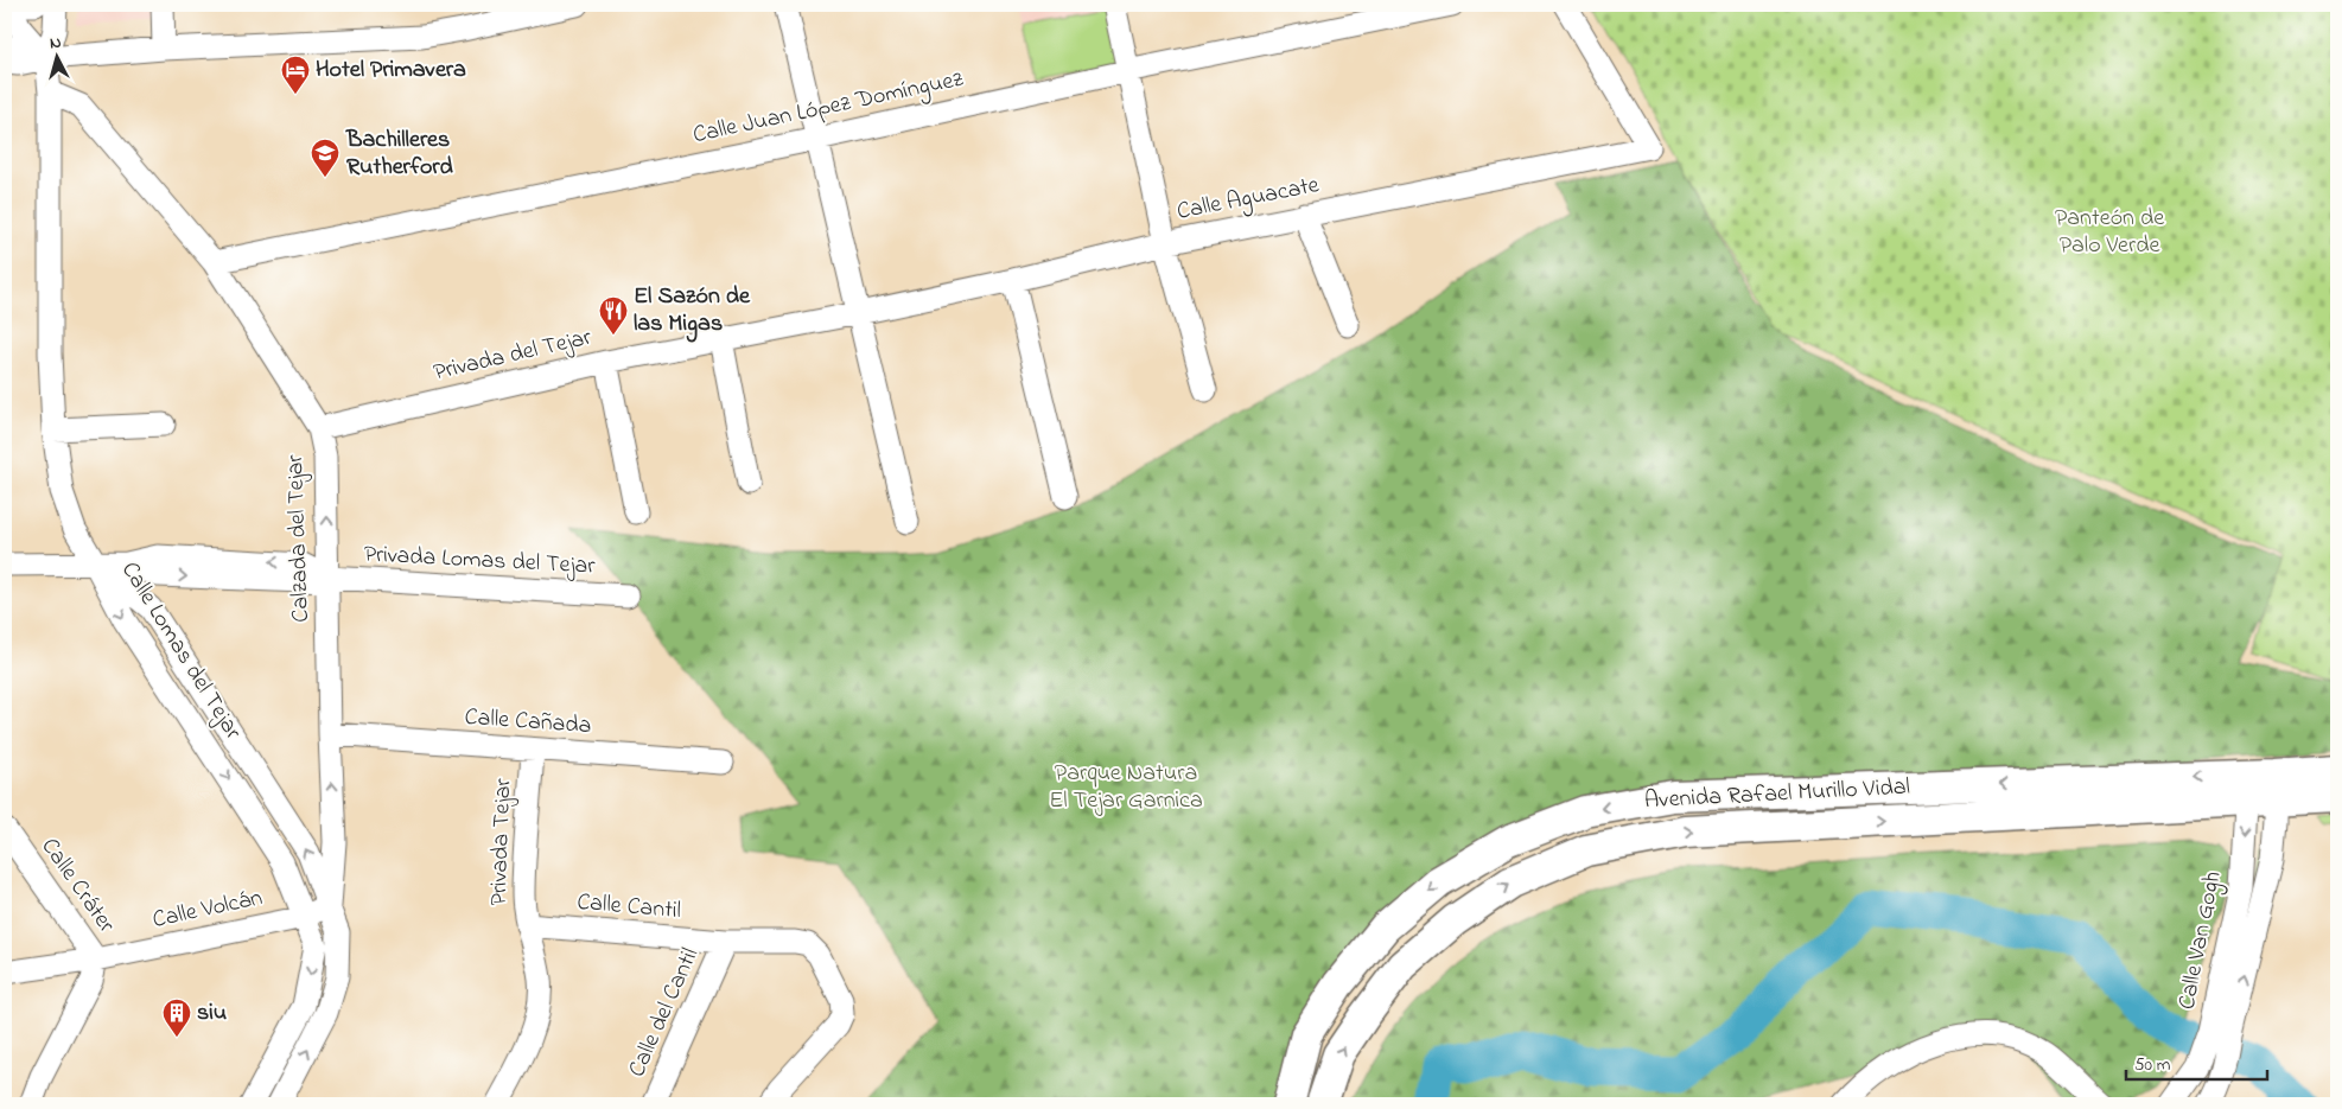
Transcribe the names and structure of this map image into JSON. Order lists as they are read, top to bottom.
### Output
{
  "streets": {
    "main road": ["Avenida Rafael Murillo Vidal"],
    "street": [
      "Calle Juan López Domínguez",
      "Calle Aguacate",
      "Privada del Tejar",
      "Calzada del Tejar",
      "Privada Lomas del Tejar",
      "Calle Lomas del Tejar",
      "Calle Cañada",
      "Privada Tejar",
      "Calle Cráter",
      "Calle Cantil",
      "Calle Volcán",
      "Calle Van Gogh",
      "Calle del Cantil"
    ]
  },
  "crossings": [
    ["Calle Juan López Domínguez", "Calzada del Tejar"],
    ["Calle Aguacate", "Privada del Tejar"],
    ["Privada del Tejar", "Calzada del Tejar"],
    ["Calzada del Tejar", "Privada Lomas del Tejar"],
    ["Calzada del Tejar", "Calle Lomas del Tejar"],
    ["Calzada del Tejar", "Calle Cañada"],
    ["Calzada del Tejar", "Calle Volcán"],
    ["Privada Lomas del Tejar", "Calle Lomas del Tejar"],
    ["Calle Lomas del Tejar", "Calle Volcán"],
    ["Calle Cañada", "Privada Tejar"],
    ["Avenida Rafael Murillo Vidal", "Calle Van Gogh"],
    ["Privada Tejar", "Calle Cantil"],
    ["Calle Cráter", "Calle Volcán"],
    ["Calle Cantil", "Calle del Cantil"]
  ],
  "one_way": ["Calzada del Tejar"],
  "parks": ["Panteón de Palo Verde", "Parque Natura El Tejar Garnica"],
  "places": {
    "hotel": ["Hotel Primavera"],
    "school or university": ["Bachilleres Rutherford"],
    "restaurant": ["El Sazón de las Migas"],
    "building": ["siu"]
  },
  "scale_bar": "50 m",
  "north": "top"
}
